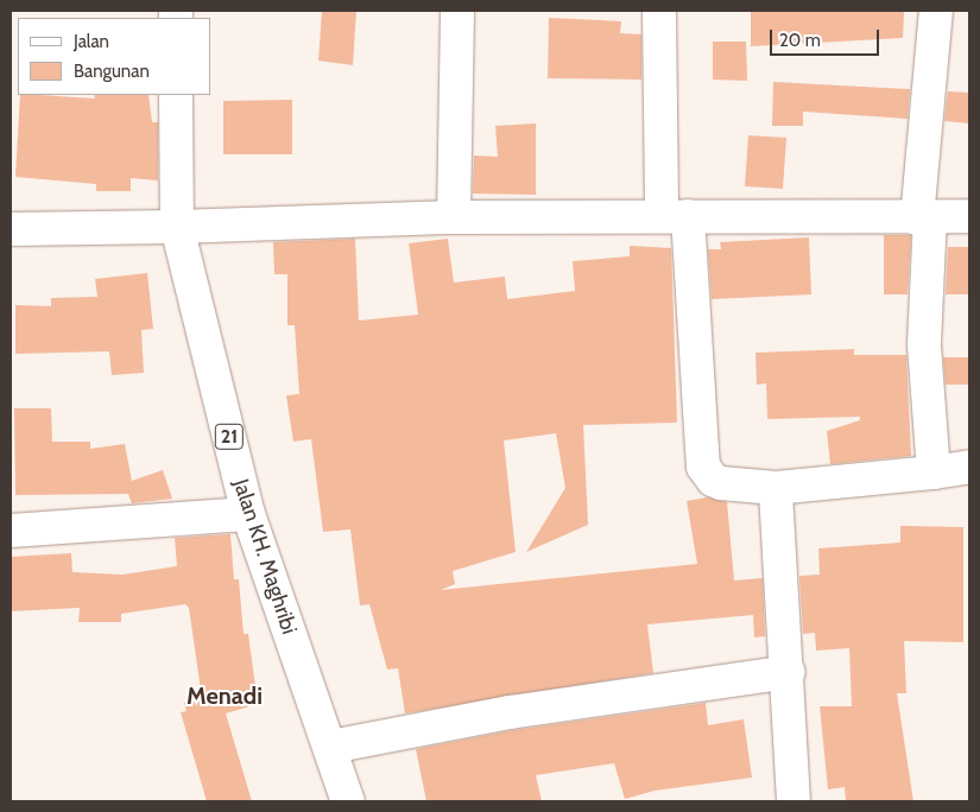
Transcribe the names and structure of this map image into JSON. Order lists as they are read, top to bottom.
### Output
{
  "streets": {
    "main road": ["21", "Jalan KH. Maghribi"]
  },
  "districts": ["Menadi"],
  "legend": ["Jalan", "Bangunan"],
  "scale_bar": "20 m"
}
